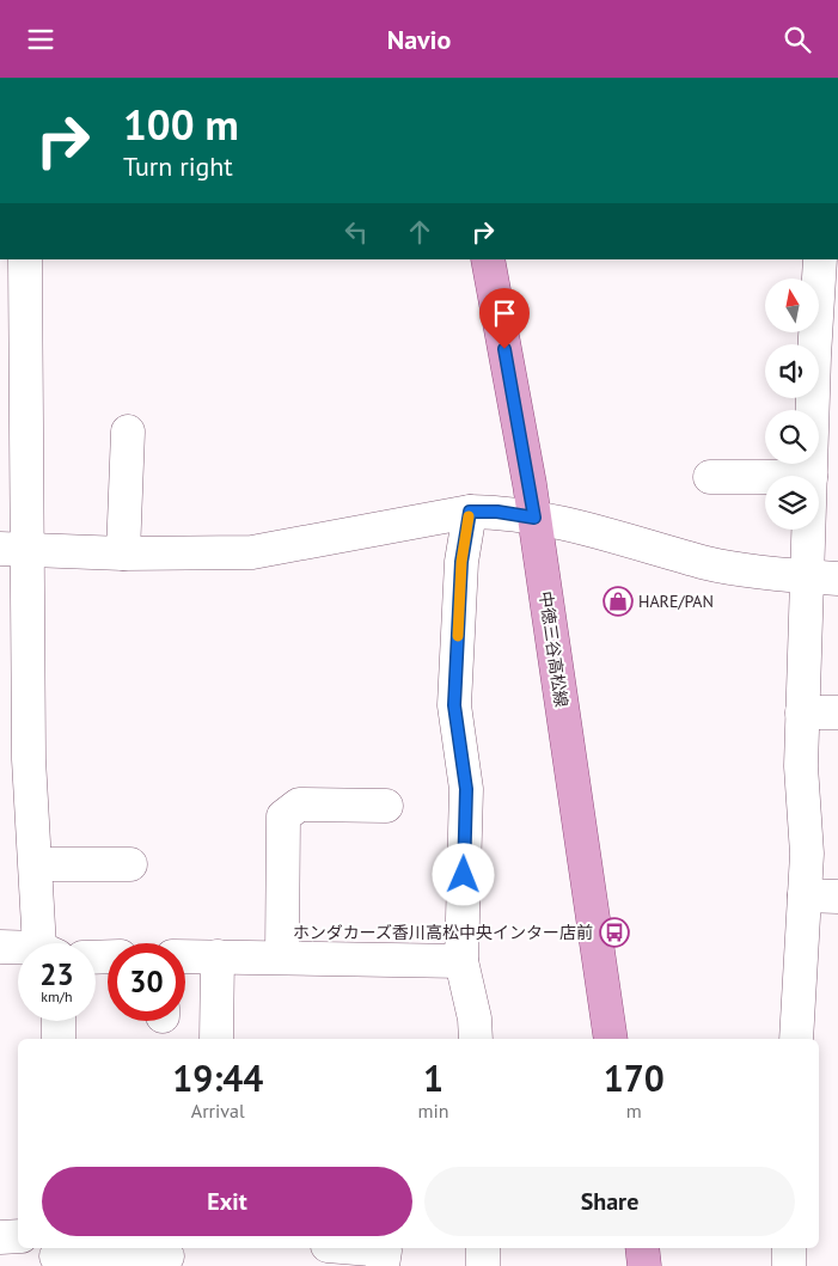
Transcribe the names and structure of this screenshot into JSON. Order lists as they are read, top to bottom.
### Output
{
  "streets": {
    "main road": ["中徳三谷高松線"]
  },
  "places": {
    "shop": ["HARE/PAN"],
    "bus stop": ["ホンダカーズ香川高松中央インター店前"]
  },
  "north": "top",
  "page": {
    "header": "Navio",
    "turn": ["100 m", "Turn right"],
    "speed": "23 km/h",
    "limit": "30",
    "eta": [
      "19:44",
      "Arrival",
      "1",
      "min",
      "170",
      "m"
    ],
    "buttons": ["Exit", "Share"]
  }
}
